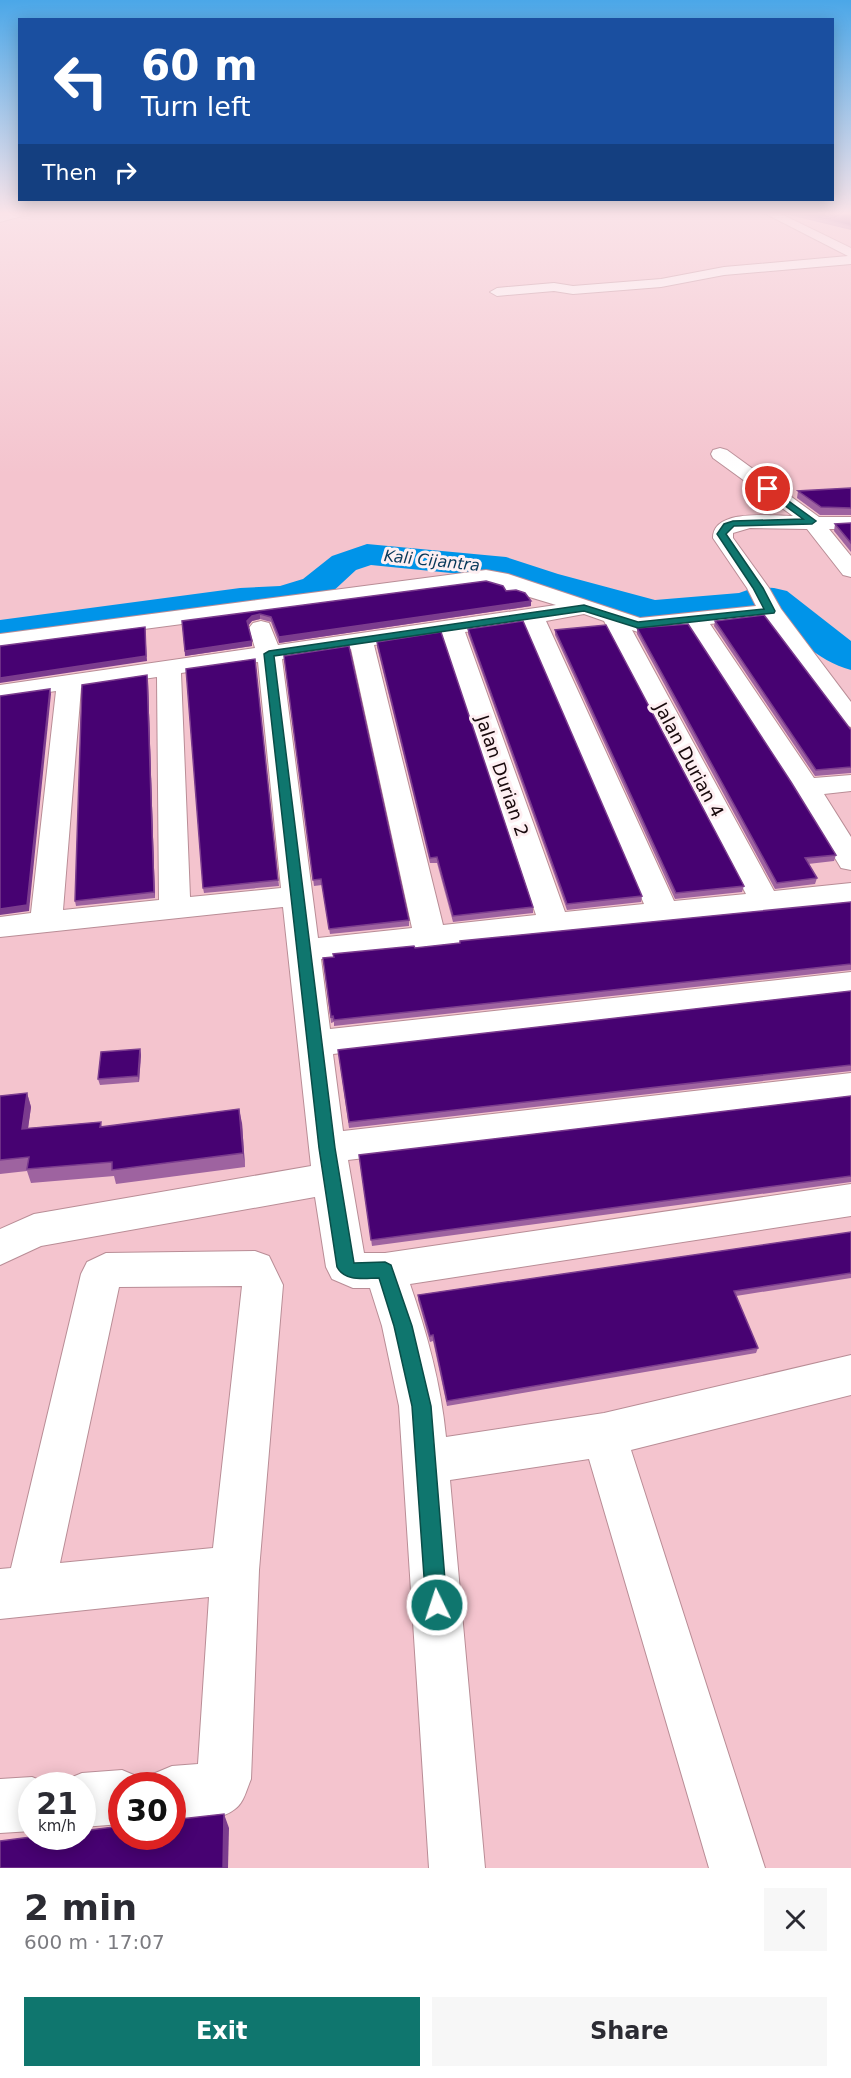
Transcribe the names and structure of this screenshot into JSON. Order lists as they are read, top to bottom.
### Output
{
  "streets": {
    "street": ["Jalan Durian 4", "Jalan Durian 2"]
  },
  "water": ["Kali Cijantra"],
  "page": {
    "turn": ["60 m", "Turn left"],
    "then": "Then",
    "speed": "21 km/h",
    "limit": "30",
    "heading": ["2 min", "600 m · 17:07"],
    "buttons": ["Exit", "Share"]
  }
}
